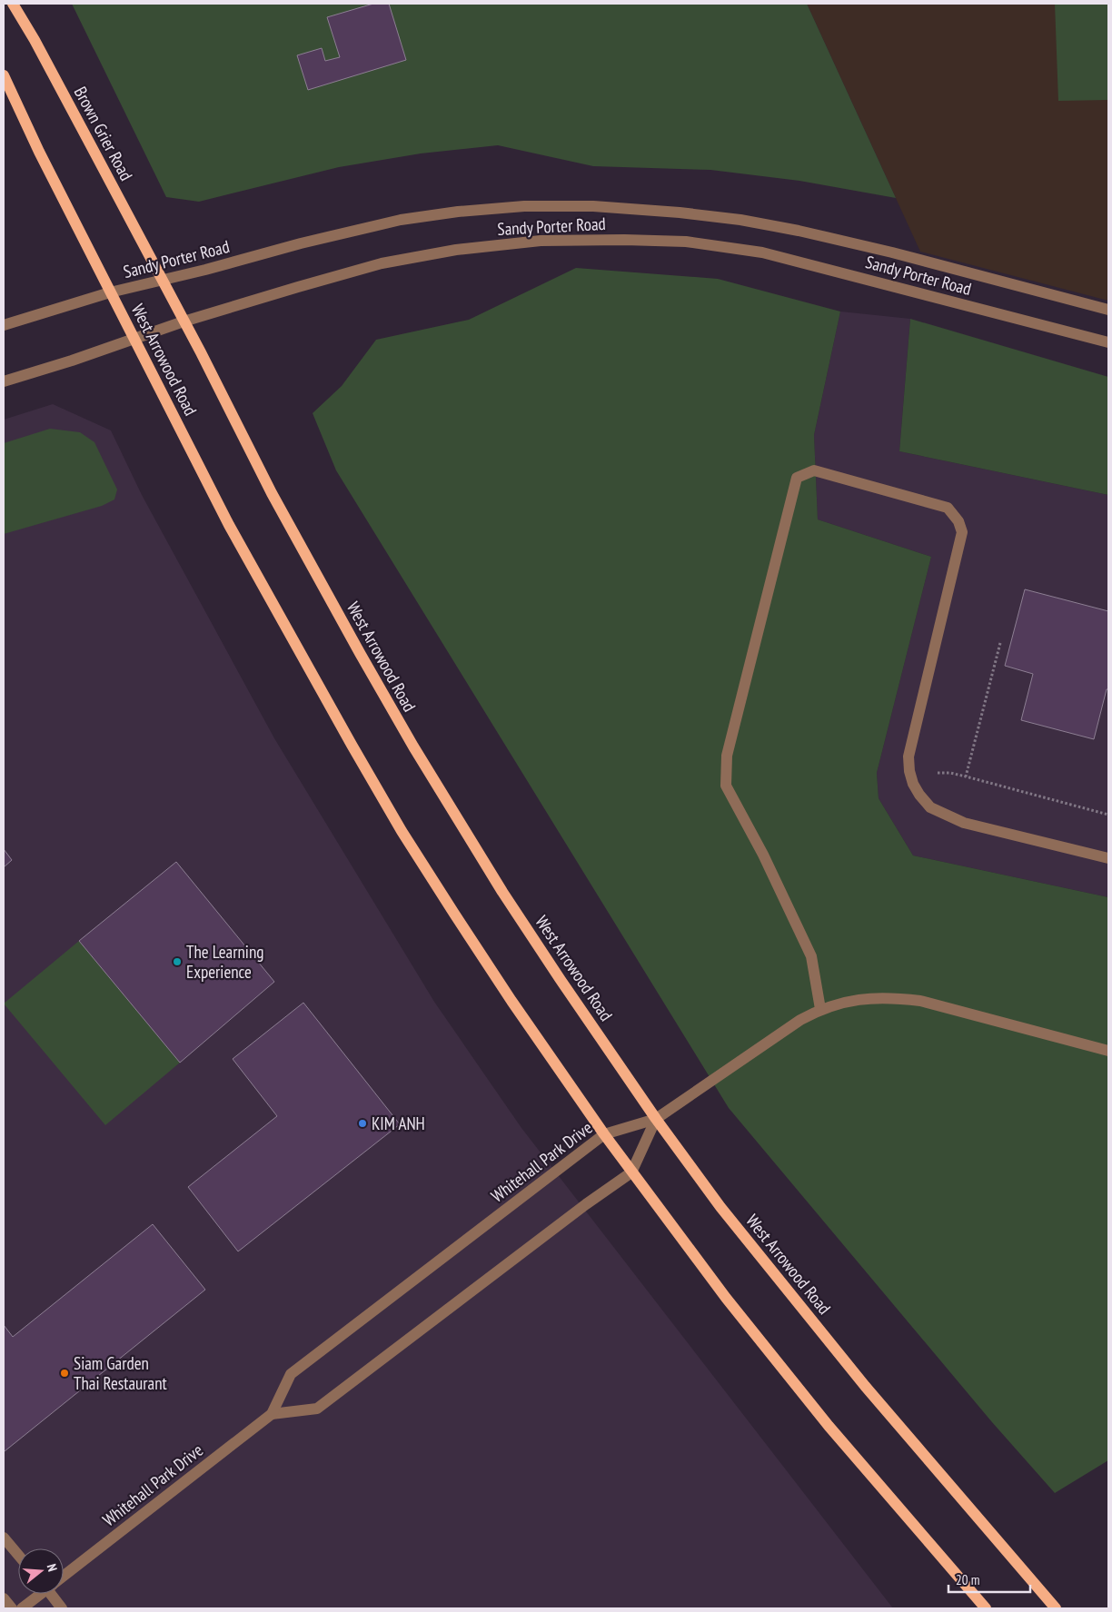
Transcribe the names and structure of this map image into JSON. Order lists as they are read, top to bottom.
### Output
{
  "streets": {
    "main road": ["Brown Grier Road", "West Arrowood Road"],
    "street": ["Sandy Porter Road", "Whitehall Park Drive"]
  },
  "crossings": [
    ["Brown Grier Road", "Sandy Porter Road"],
    ["Brown Grier Road", "West Arrowood Road"],
    ["Sandy Porter Road", "West Arrowood Road"],
    ["West Arrowood Road", "Whitehall Park Drive"]
  ],
  "places": ["The Learning Experience", "KIM ANH", "Siam Garden Thai Restaurant"],
  "scale_bar": "20 m",
  "north": "right"
}
